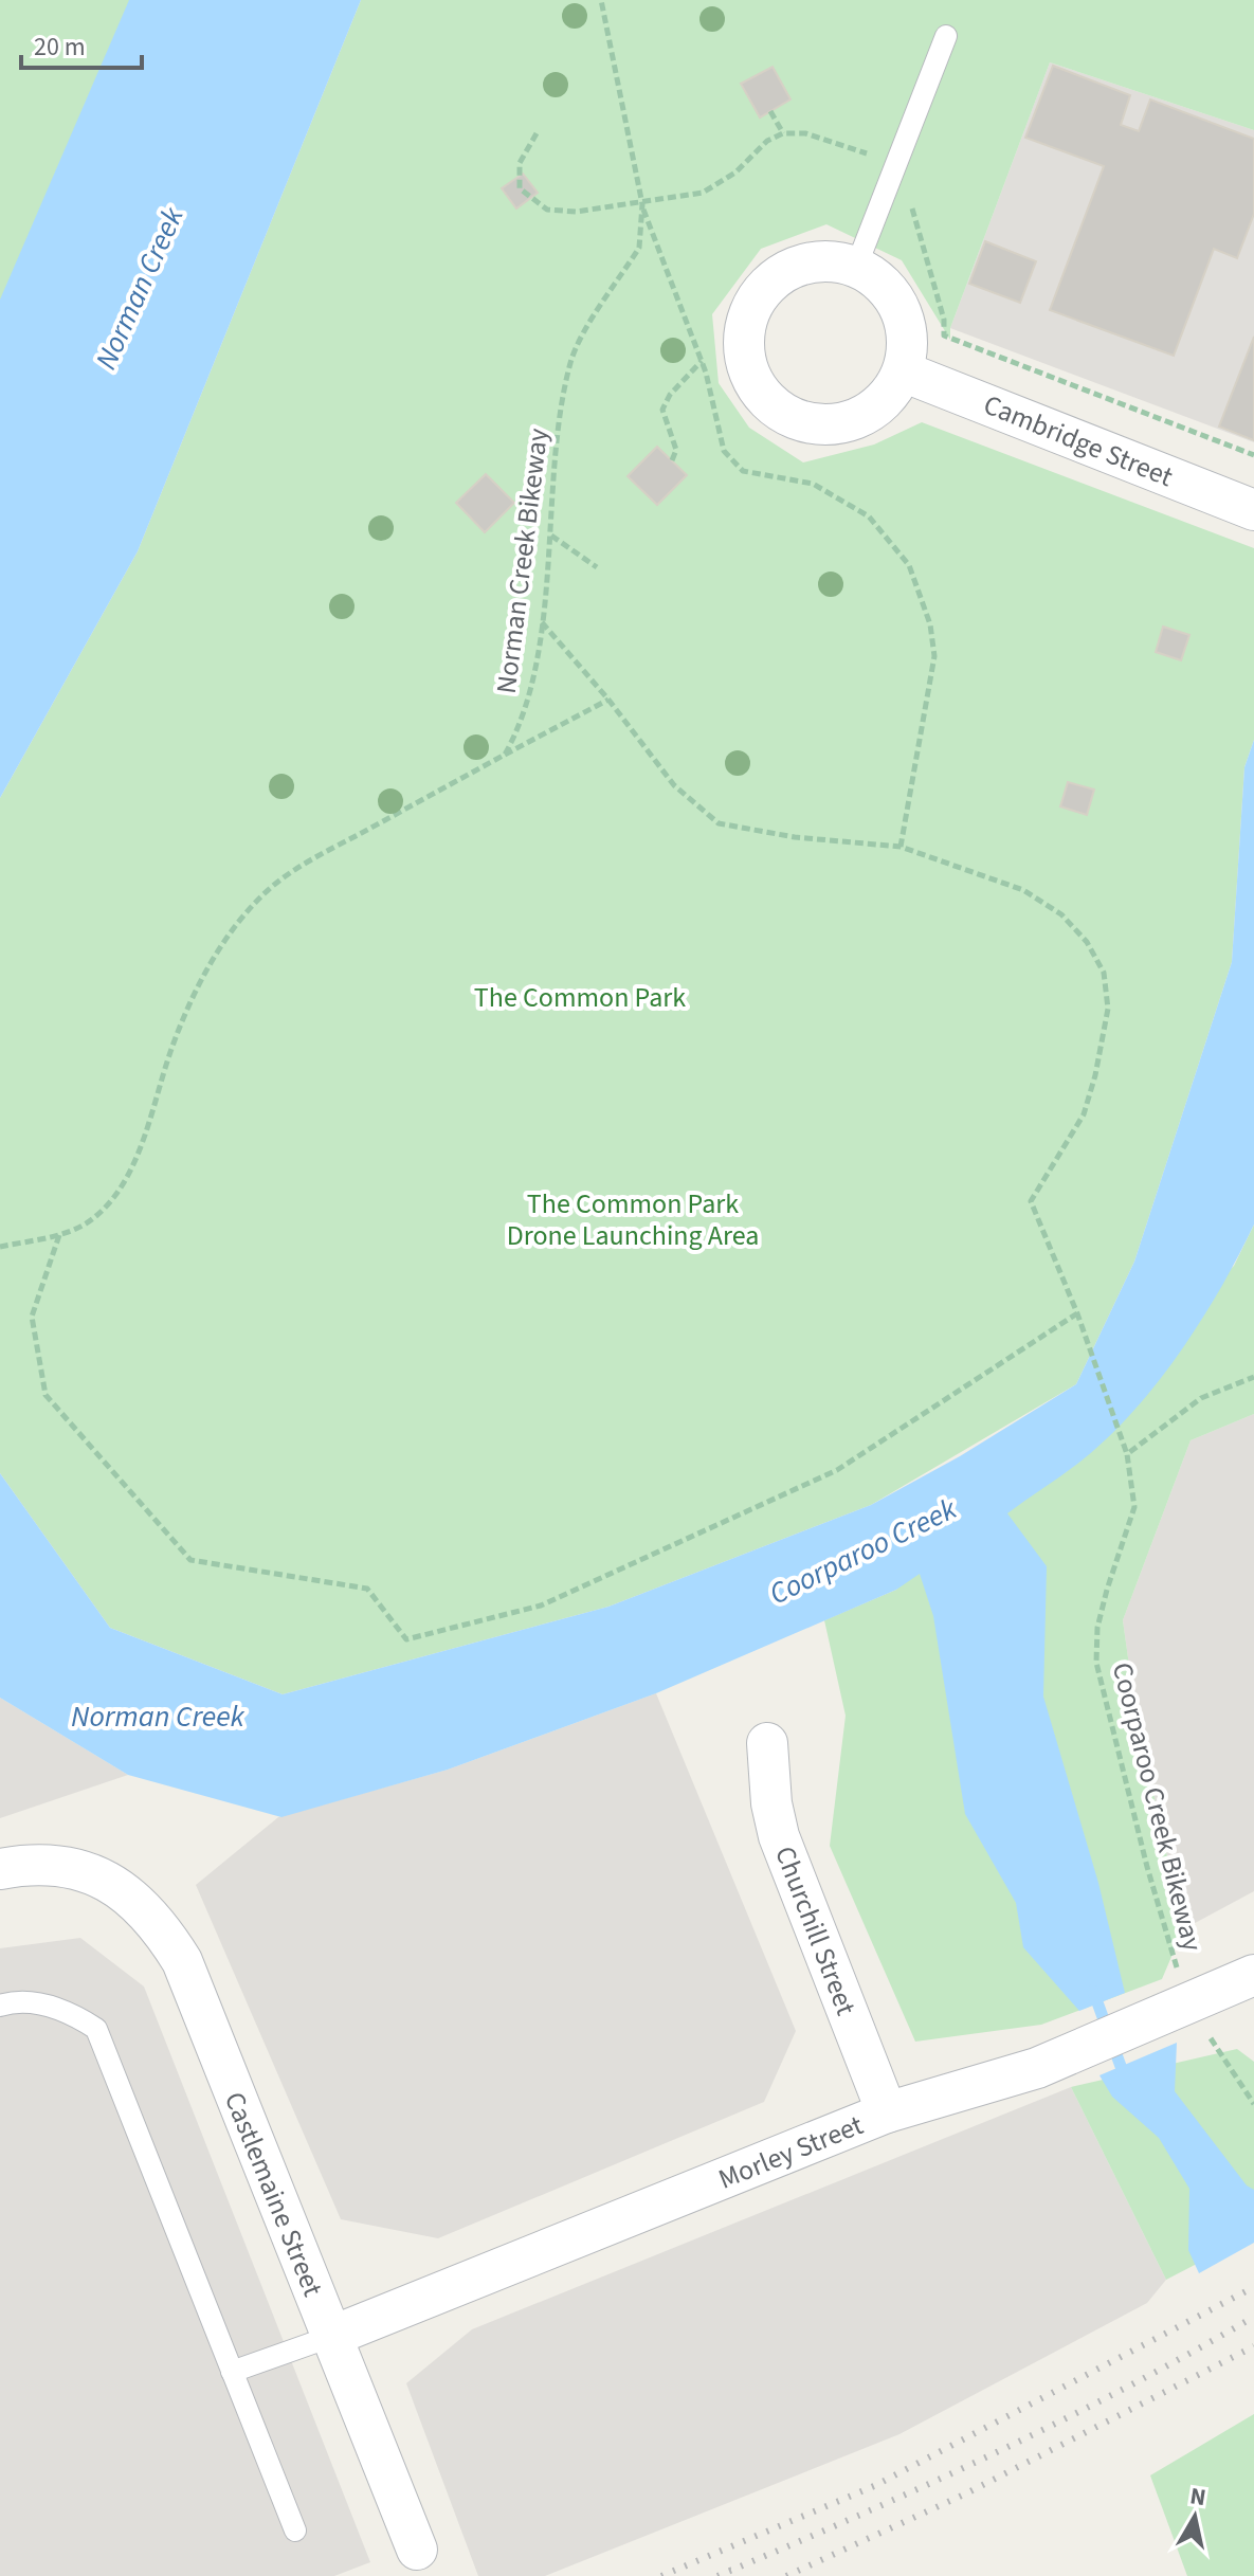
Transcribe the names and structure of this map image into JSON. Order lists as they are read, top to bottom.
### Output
{
  "streets": {
    "street": [
      "Cambridge Street",
      "Churchill Street",
      "Morley Street",
      "Castlemaine Street"
    ],
    "path": ["Norman Creek Bikeway", "Coorparoo Creek Bikeway"]
  },
  "crossings": [
    ["Norman Creek Bikeway", "Coorparoo Creek Bikeway"],
    ["Coorparoo Creek Bikeway", "Morley Street"],
    ["Churchill Street", "Morley Street"],
    ["Morley Street", "Castlemaine Street"]
  ],
  "water": ["Norman Creek", "Coorparoo Creek"],
  "parks": ["The Common Park", "The Common Park Drone Launching Area"],
  "scale_bar": "20 m",
  "north": "top"
}
